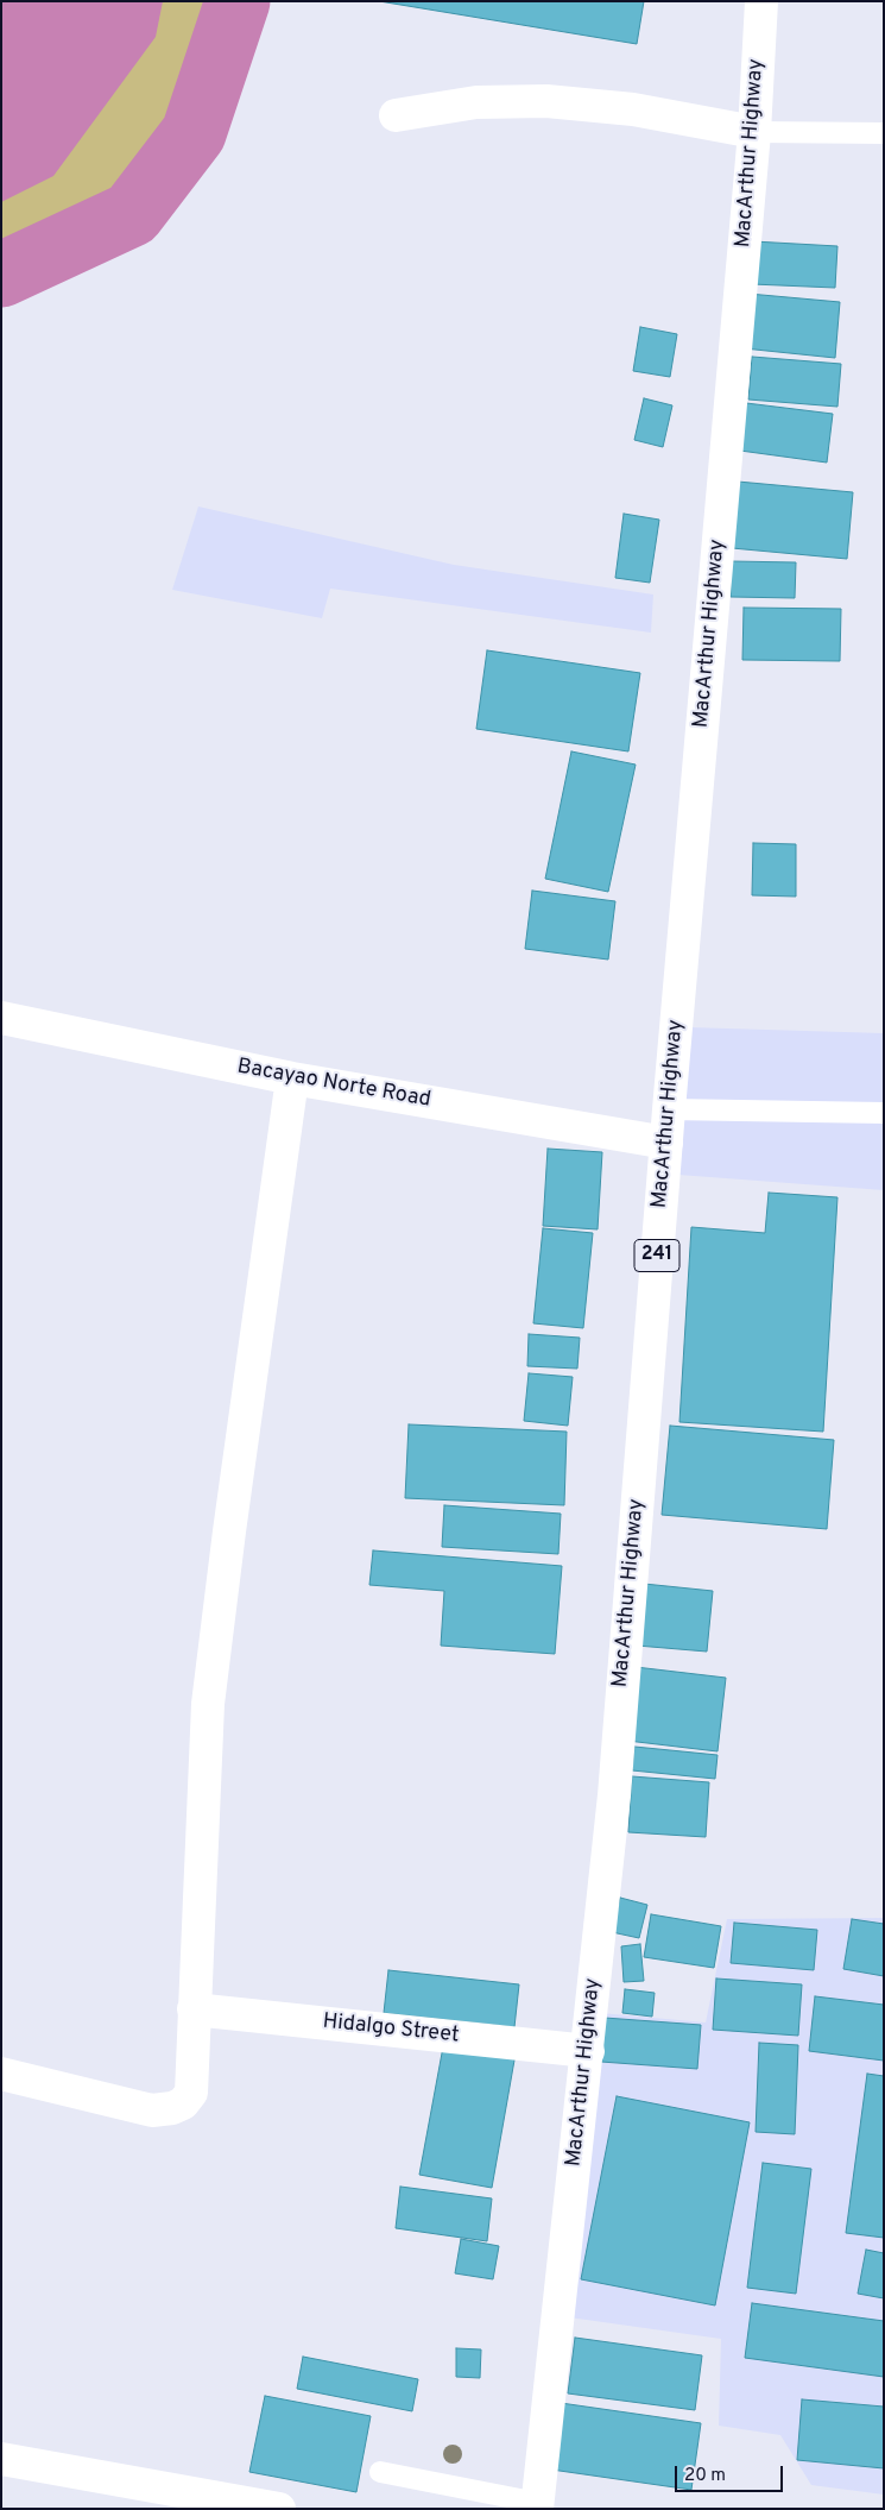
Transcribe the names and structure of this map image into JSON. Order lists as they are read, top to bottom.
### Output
{
  "streets": {
    "street": [
      "MacArthur Highway",
      "Bacayao Norte Road",
      "241",
      "Hidalgo Street"
    ]
  },
  "crossings": [
    ["MacArthur Highway", "Bacayao Norte Road"],
    ["MacArthur Highway", "Hidalgo Street"]
  ],
  "scale_bar": "20 m"
}
